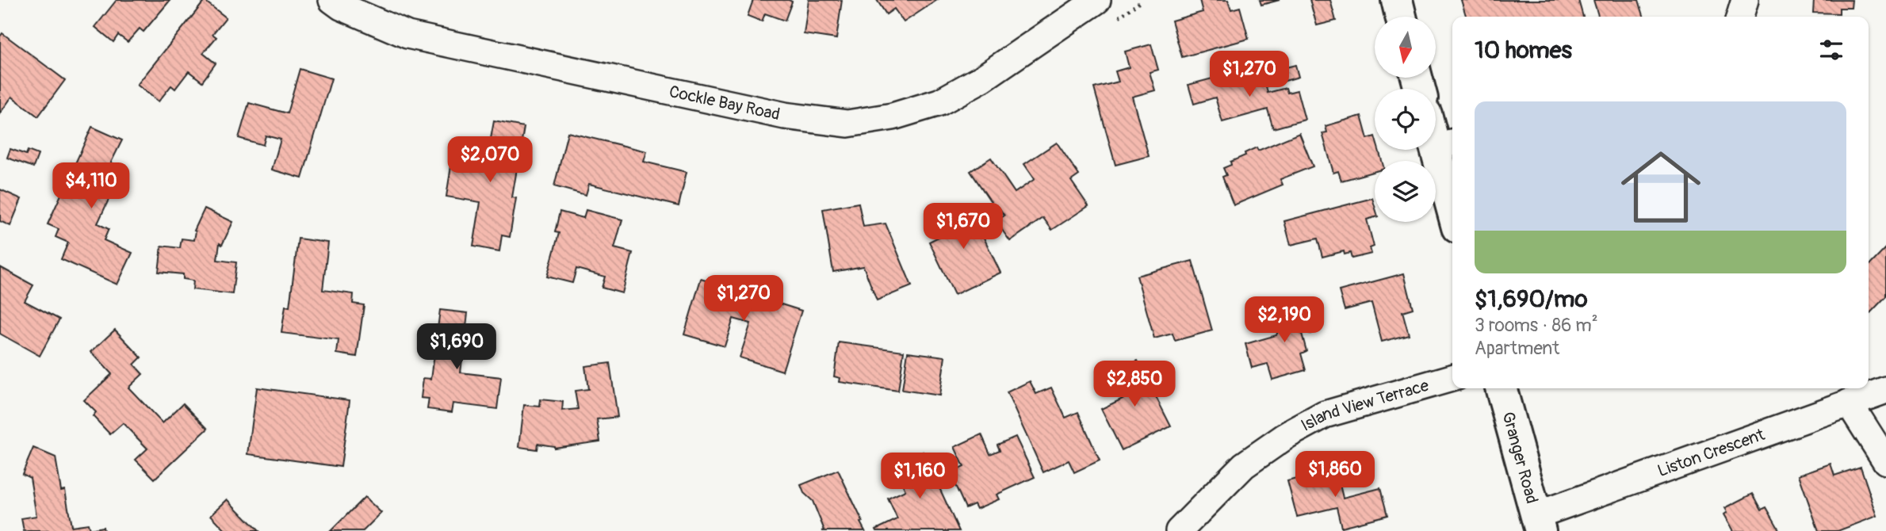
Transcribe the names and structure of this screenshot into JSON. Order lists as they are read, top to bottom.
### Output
{
  "streets": {
    "street": [
      "Cockle Bay Road",
      "Island View Terrace",
      "Liston Crescent",
      "Granger Road"
    ]
  },
  "crossings": [
    ["Liston Crescent", "Granger Road"]
  ],
  "north": "bottom",
  "page": {
    "heading": "10 homes",
    "price": [
      "$1,270",
      "$2,070",
      "$4,110",
      "$1,670",
      "$1,270",
      "$2,190",
      "$1,690",
      "$2,850",
      "$1,860",
      "$1,160"
    ],
    "list": [
      {
        "name": "$1,690/mo",
        "note": "3 rooms · 86 m² · Apartment"
      }
    ]
  }
}
